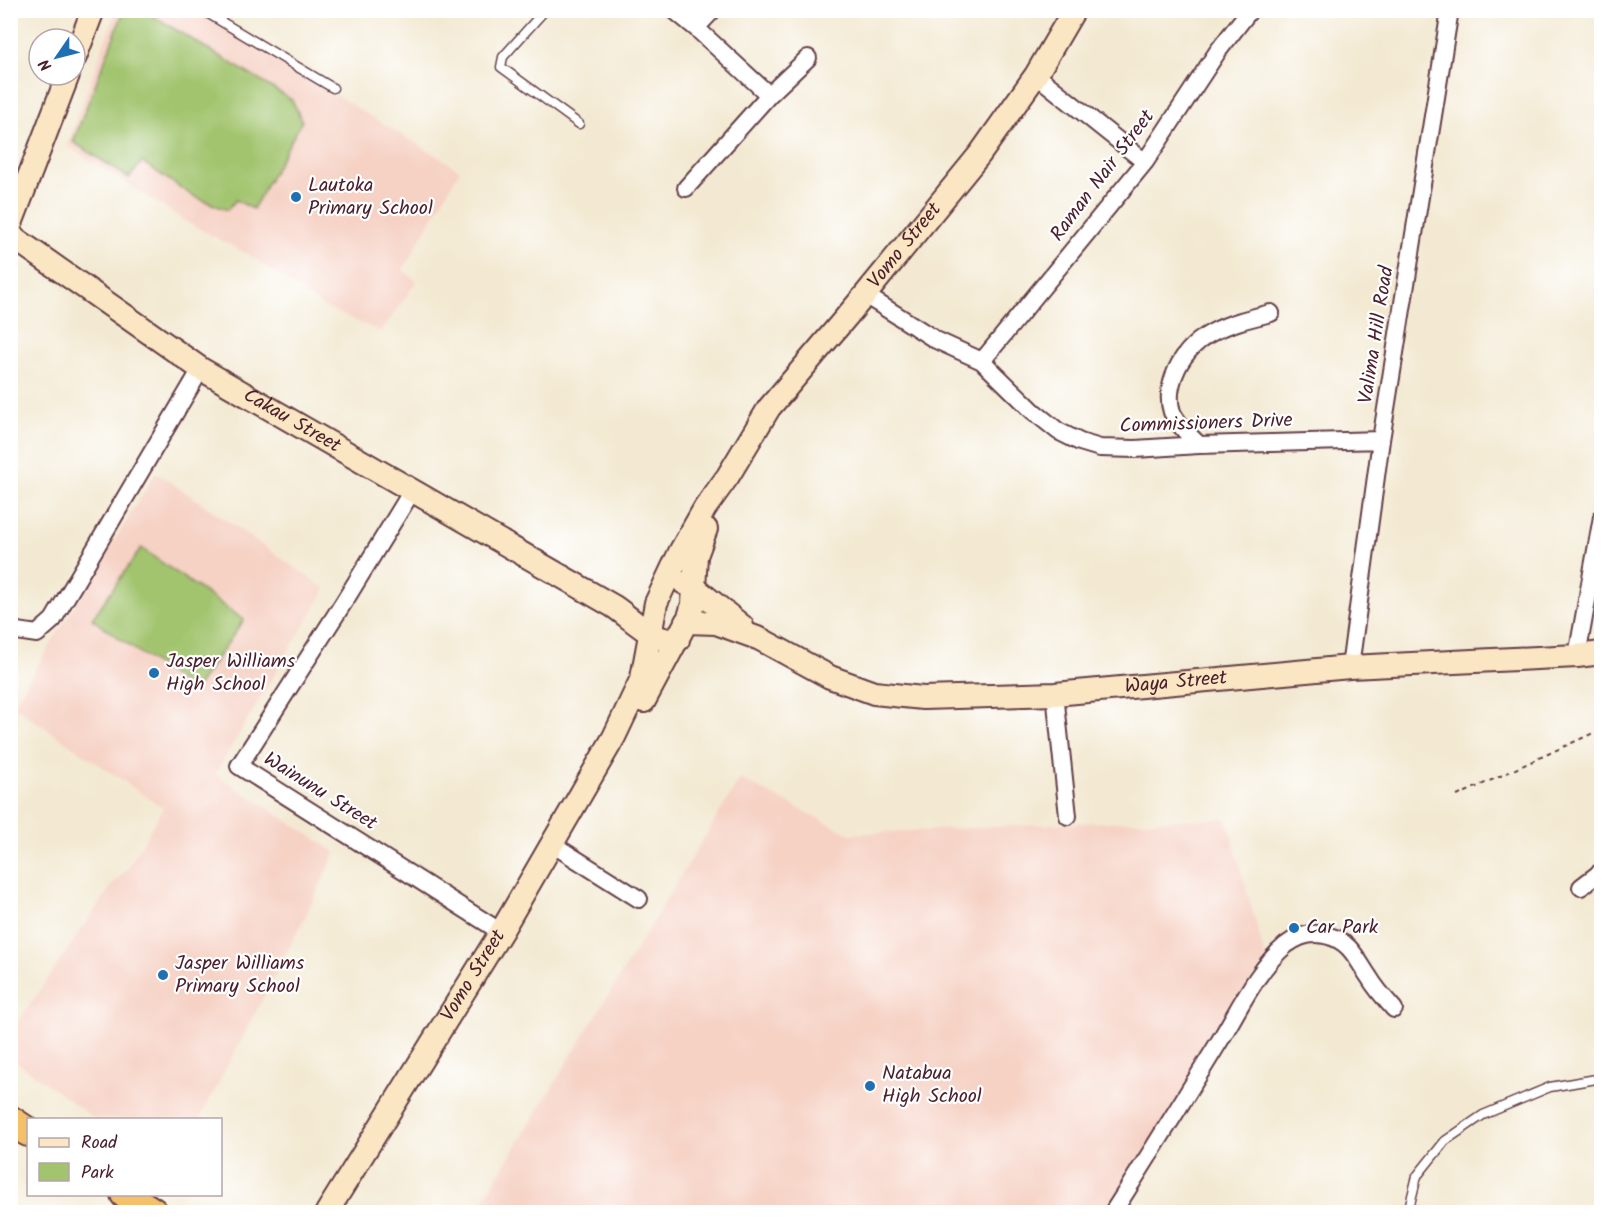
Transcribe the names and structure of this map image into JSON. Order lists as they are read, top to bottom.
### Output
{
  "streets": {
    "main road": ["Vomo Street", "Cakau Street", "Waya Street"],
    "street": [
      "Raman Nair Street",
      "Valima Hill Road",
      "Commissioners Drive",
      "Wainunu Street"
    ]
  },
  "crossings": [
    ["Raman Nair Street", "Commissioners Drive"],
    ["Vomo Street", "Cakau Street"],
    ["Vomo Street", "Commissioners Drive"],
    ["Vomo Street", "Waya Street"],
    ["Vomo Street", "Wainunu Street"],
    ["Valima Hill Road", "Commissioners Drive"],
    ["Valima Hill Road", "Waya Street"],
    ["Cakau Street", "Waya Street"],
    ["Cakau Street", "Wainunu Street"]
  ],
  "places": [
    "Lautoka Primary School",
    "Jasper Williams High School",
    "Car Park",
    "Jasper Williams Primary School",
    "Natabua High School"
  ],
  "legend": ["Road", "Park"],
  "north": "bottom left"
}
